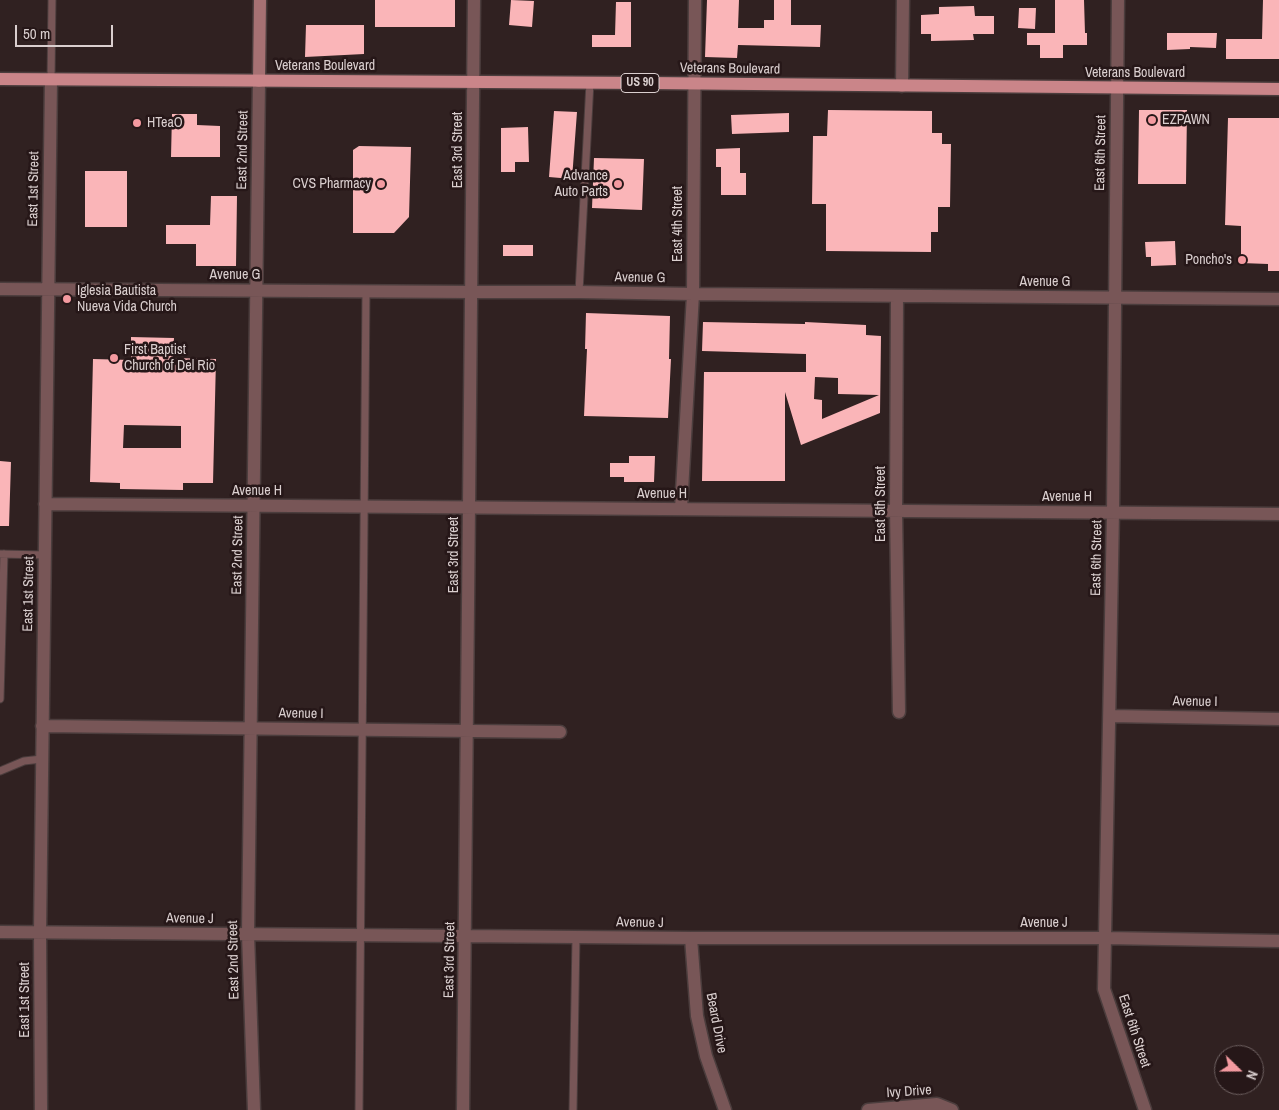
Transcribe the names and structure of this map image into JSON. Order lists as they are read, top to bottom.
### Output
{
  "streets": {
    "main road": ["Veterans Boulevard", "US 90"],
    "street": [
      "East 2nd Street",
      "East 3rd Street",
      "East 6th Street",
      "East 1st Street",
      "East 4th Street",
      "Avenue G",
      "Avenue H",
      "East 5th Street",
      "Avenue I",
      "Avenue J",
      "Beard Drive",
      "Ivy Drive"
    ]
  },
  "crossings": [
    ["Veterans Boulevard", "East 2nd Street"],
    ["Veterans Boulevard", "East 3rd Street"],
    ["Veterans Boulevard", "East 6th Street"],
    ["Veterans Boulevard", "East 1st Street"],
    ["Veterans Boulevard", "East 4th Street"],
    ["East 2nd Street", "Avenue G"],
    ["East 2nd Street", "Avenue H"],
    ["East 2nd Street", "Avenue I"],
    ["East 2nd Street", "Avenue J"],
    ["East 3rd Street", "Avenue G"],
    ["East 3rd Street", "Avenue H"],
    ["East 3rd Street", "Avenue I"],
    ["East 3rd Street", "Avenue J"],
    ["East 6th Street", "Avenue G"],
    ["East 6th Street", "Avenue H"],
    ["East 6th Street", "Avenue I"],
    ["East 6th Street", "Avenue J"],
    ["East 1st Street", "Avenue G"],
    ["East 1st Street", "Avenue H"],
    ["East 1st Street", "Avenue I"],
    ["East 1st Street", "Avenue J"],
    ["East 4th Street", "Avenue G"],
    ["East 4th Street", "Avenue H"],
    ["Avenue G", "East 5th Street"],
    ["Avenue H", "East 5th Street"],
    ["Avenue J", "Beard Drive"]
  ],
  "places": [
    "EZPAWN",
    "HTeaO",
    "CVS Pharmacy",
    "Advance Auto Parts",
    "Poncho's",
    "Iglesia Bautista Nueva Vida Church",
    "First Baptist Church of Del Rio"
  ],
  "scale_bar": "50 m",
  "north": "right"
}
